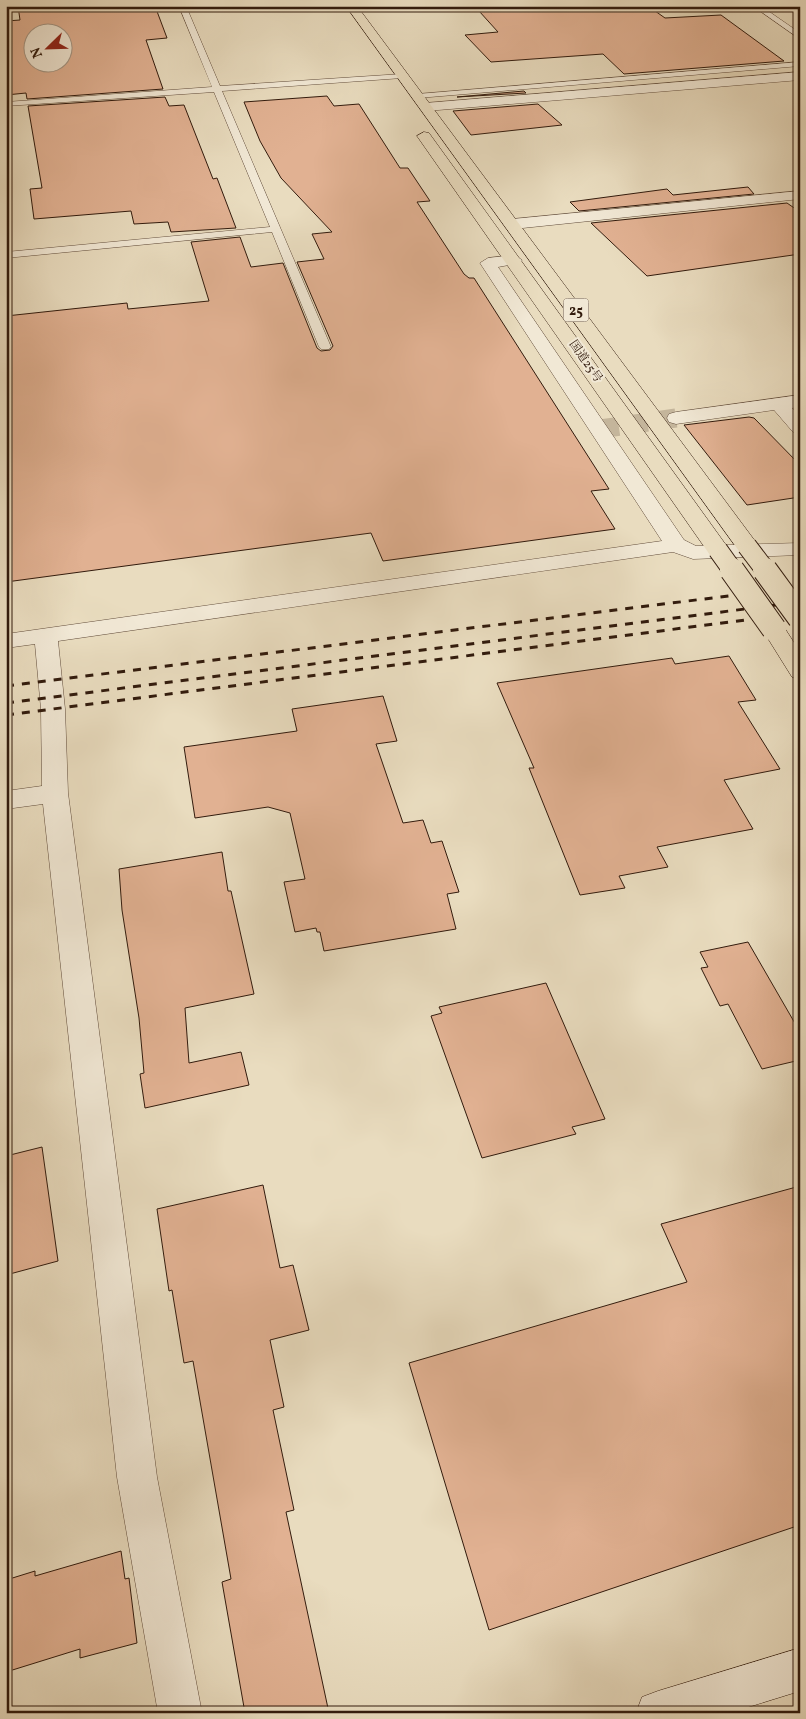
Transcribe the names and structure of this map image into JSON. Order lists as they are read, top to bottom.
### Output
{
  "streets": {
    "highway": ["25", "国道25号"]
  },
  "north": "bottom left"
}
